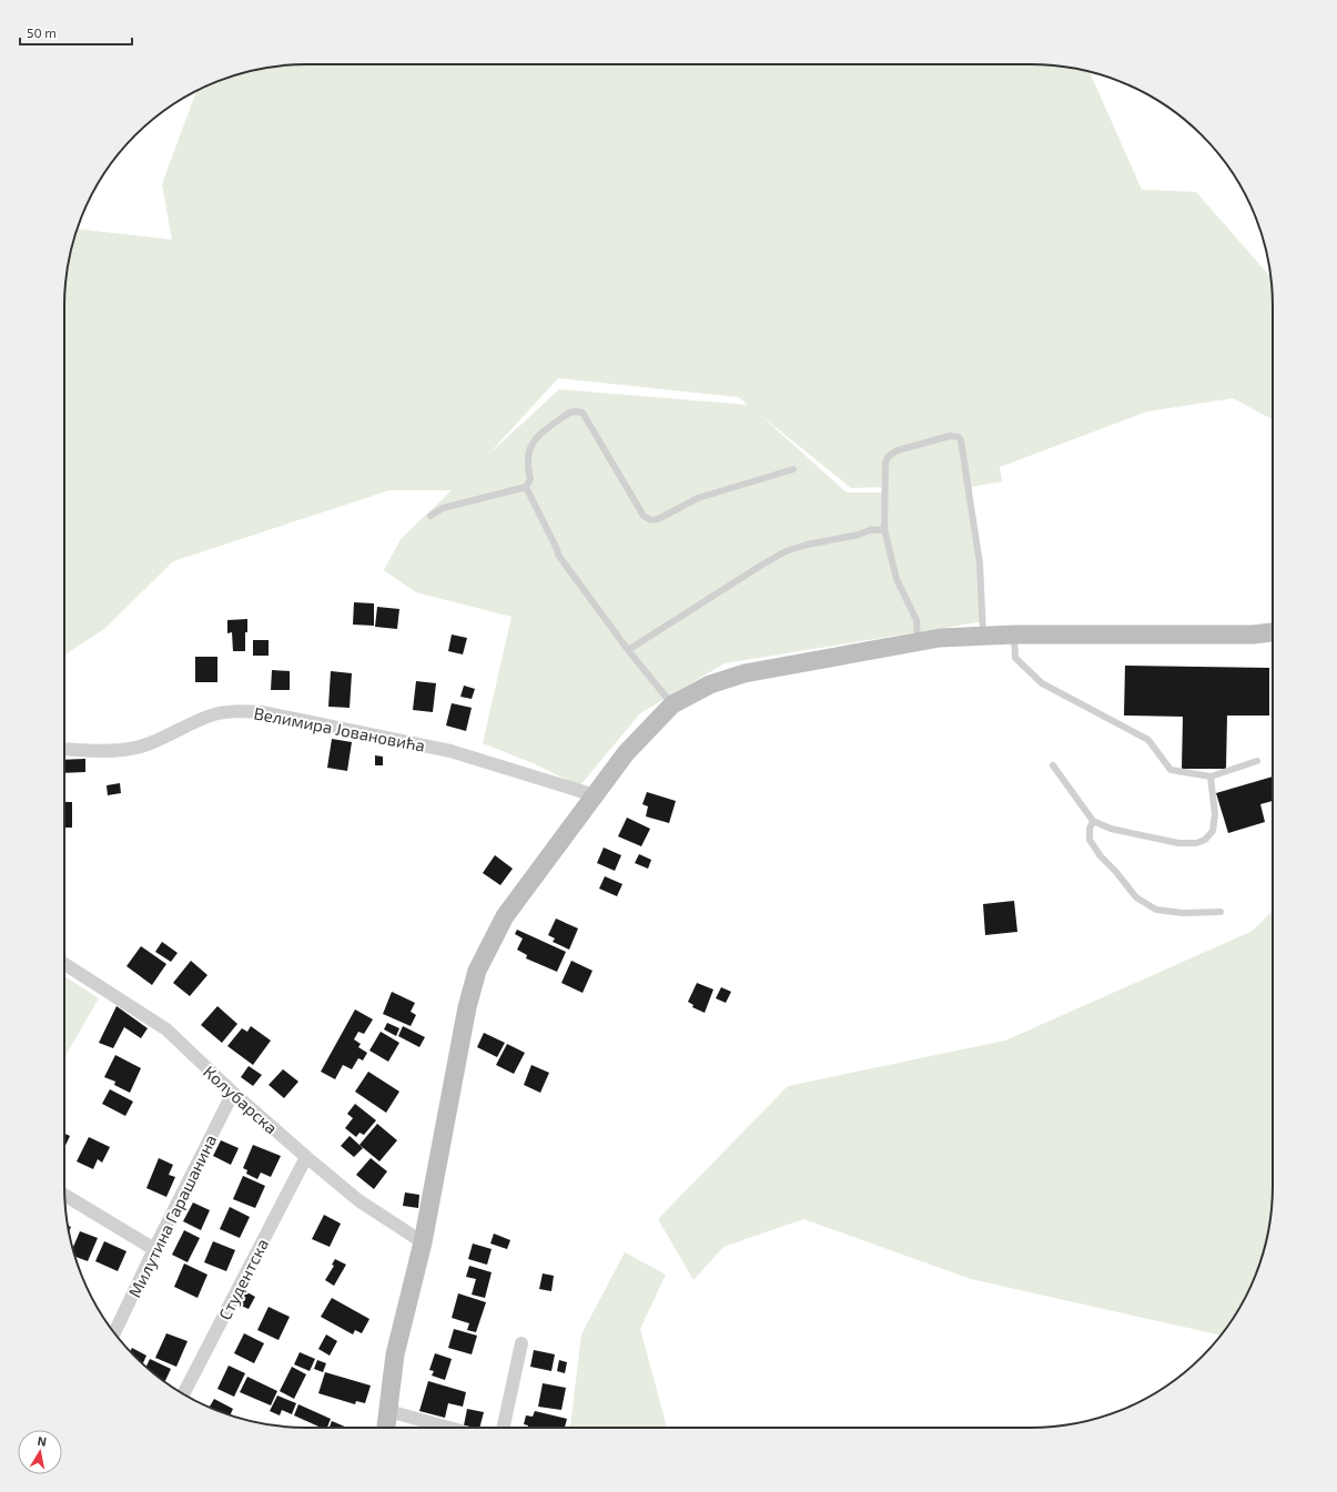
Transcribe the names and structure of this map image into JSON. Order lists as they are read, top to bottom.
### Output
{
  "streets": {
    "street": [
      "Велимира Јовановића",
      "Колубарска",
      "Милутина Гарашанина",
      "Студентска"
    ]
  },
  "crossings": [
    ["Колубарска", "Милутина Гарашанина"],
    ["Колубарска", "Студентска"]
  ],
  "scale_bar": "50 m",
  "north": "top"
}
